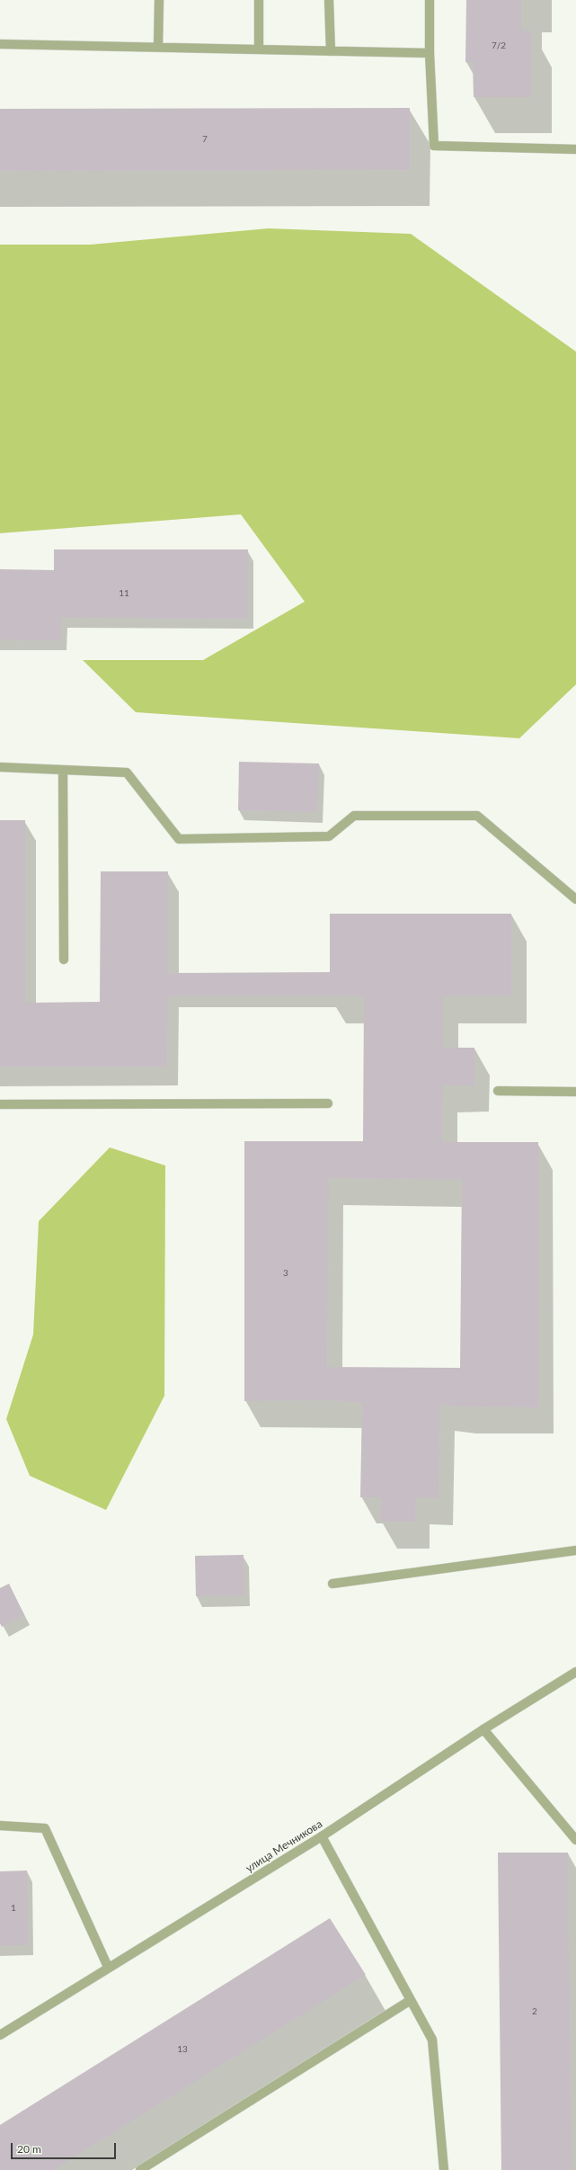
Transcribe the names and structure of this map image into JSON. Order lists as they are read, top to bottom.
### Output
{
  "streets": {
    "street": ["улица Мечникова"]
  },
  "house_numbers": [
    "7/2",
    "7",
    "11",
    "3",
    "1",
    "2",
    "13"
  ],
  "scale_bar": "20 m"
}
